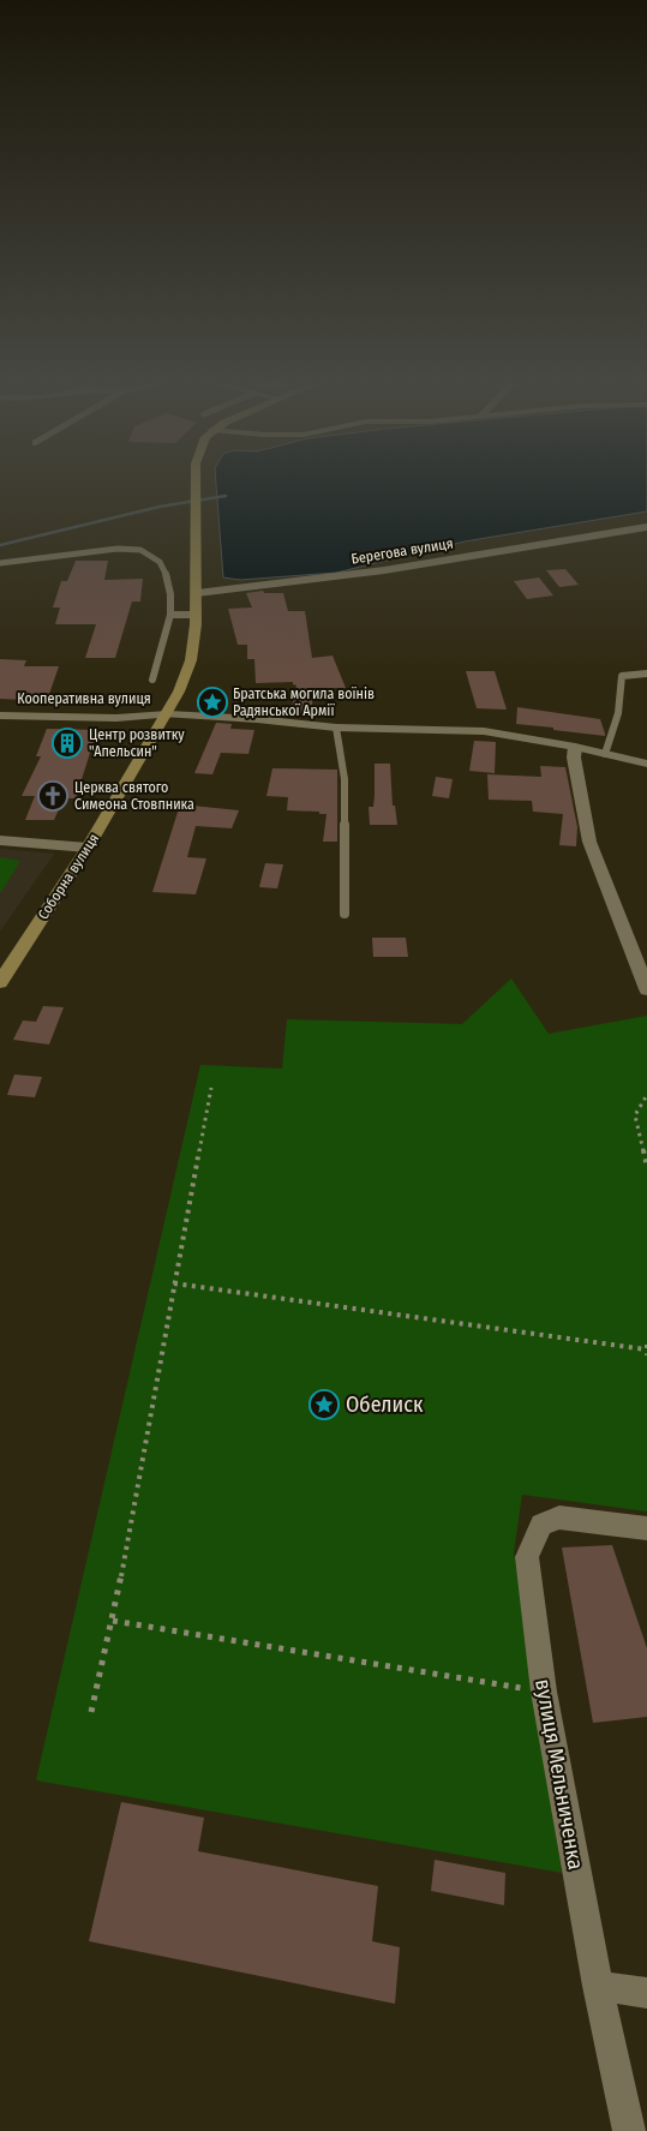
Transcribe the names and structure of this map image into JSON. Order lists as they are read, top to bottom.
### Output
{
  "streets": {
    "main road": ["Соборна вулиця"],
    "street": ["Берегова вулиця", "Кооперативна вулиця", "вулиця Мельниченка"]
  },
  "crossings": [
    ["Берегова вулиця", "Соборна вулиця"],
    ["Кооперативна вулиця", "Соборна вулиця"]
  ],
  "places": {
    "place": ["Братська могила воїнів Радянської Армії", "Обелиск"],
    "building": ["Центр розвитку \"Апельсин\""],
    "church": ["Церква святого Симеона Стовпника"]
  }
}
